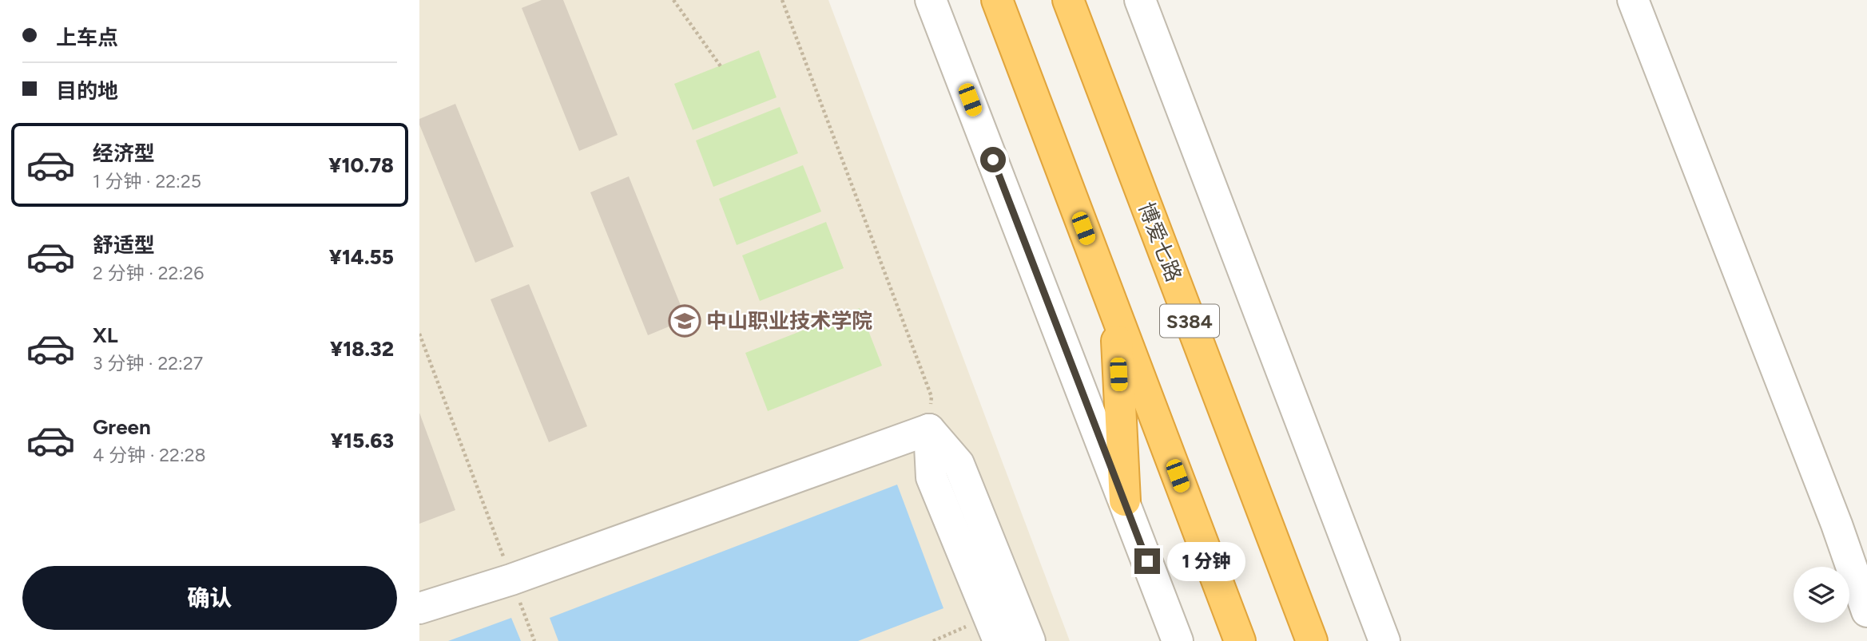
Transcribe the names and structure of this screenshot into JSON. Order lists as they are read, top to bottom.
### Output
{
  "streets": {
    "highway": ["博爱七路", "S384"]
  },
  "places": {
    "school or university": ["中山职业技术学院"]
  },
  "page": {
    "banner": ["上车点", "目的地"],
    "list": [
      {
        "name": "经济型",
        "note": "1 分钟 · 22:25",
        "value": "¥10.78"
      },
      {
        "name": "舒适型",
        "note": "2 分钟 · 22:26",
        "value": "¥14.55"
      },
      {
        "name": "XL",
        "note": "3 分钟 · 22:27",
        "value": "¥18.32"
      },
      {
        "name": "Green",
        "note": "4 分钟 · 22:28",
        "value": "¥15.63"
      }
    ],
    "bubble": "1 分钟",
    "buttons": "确认"
  }
}
